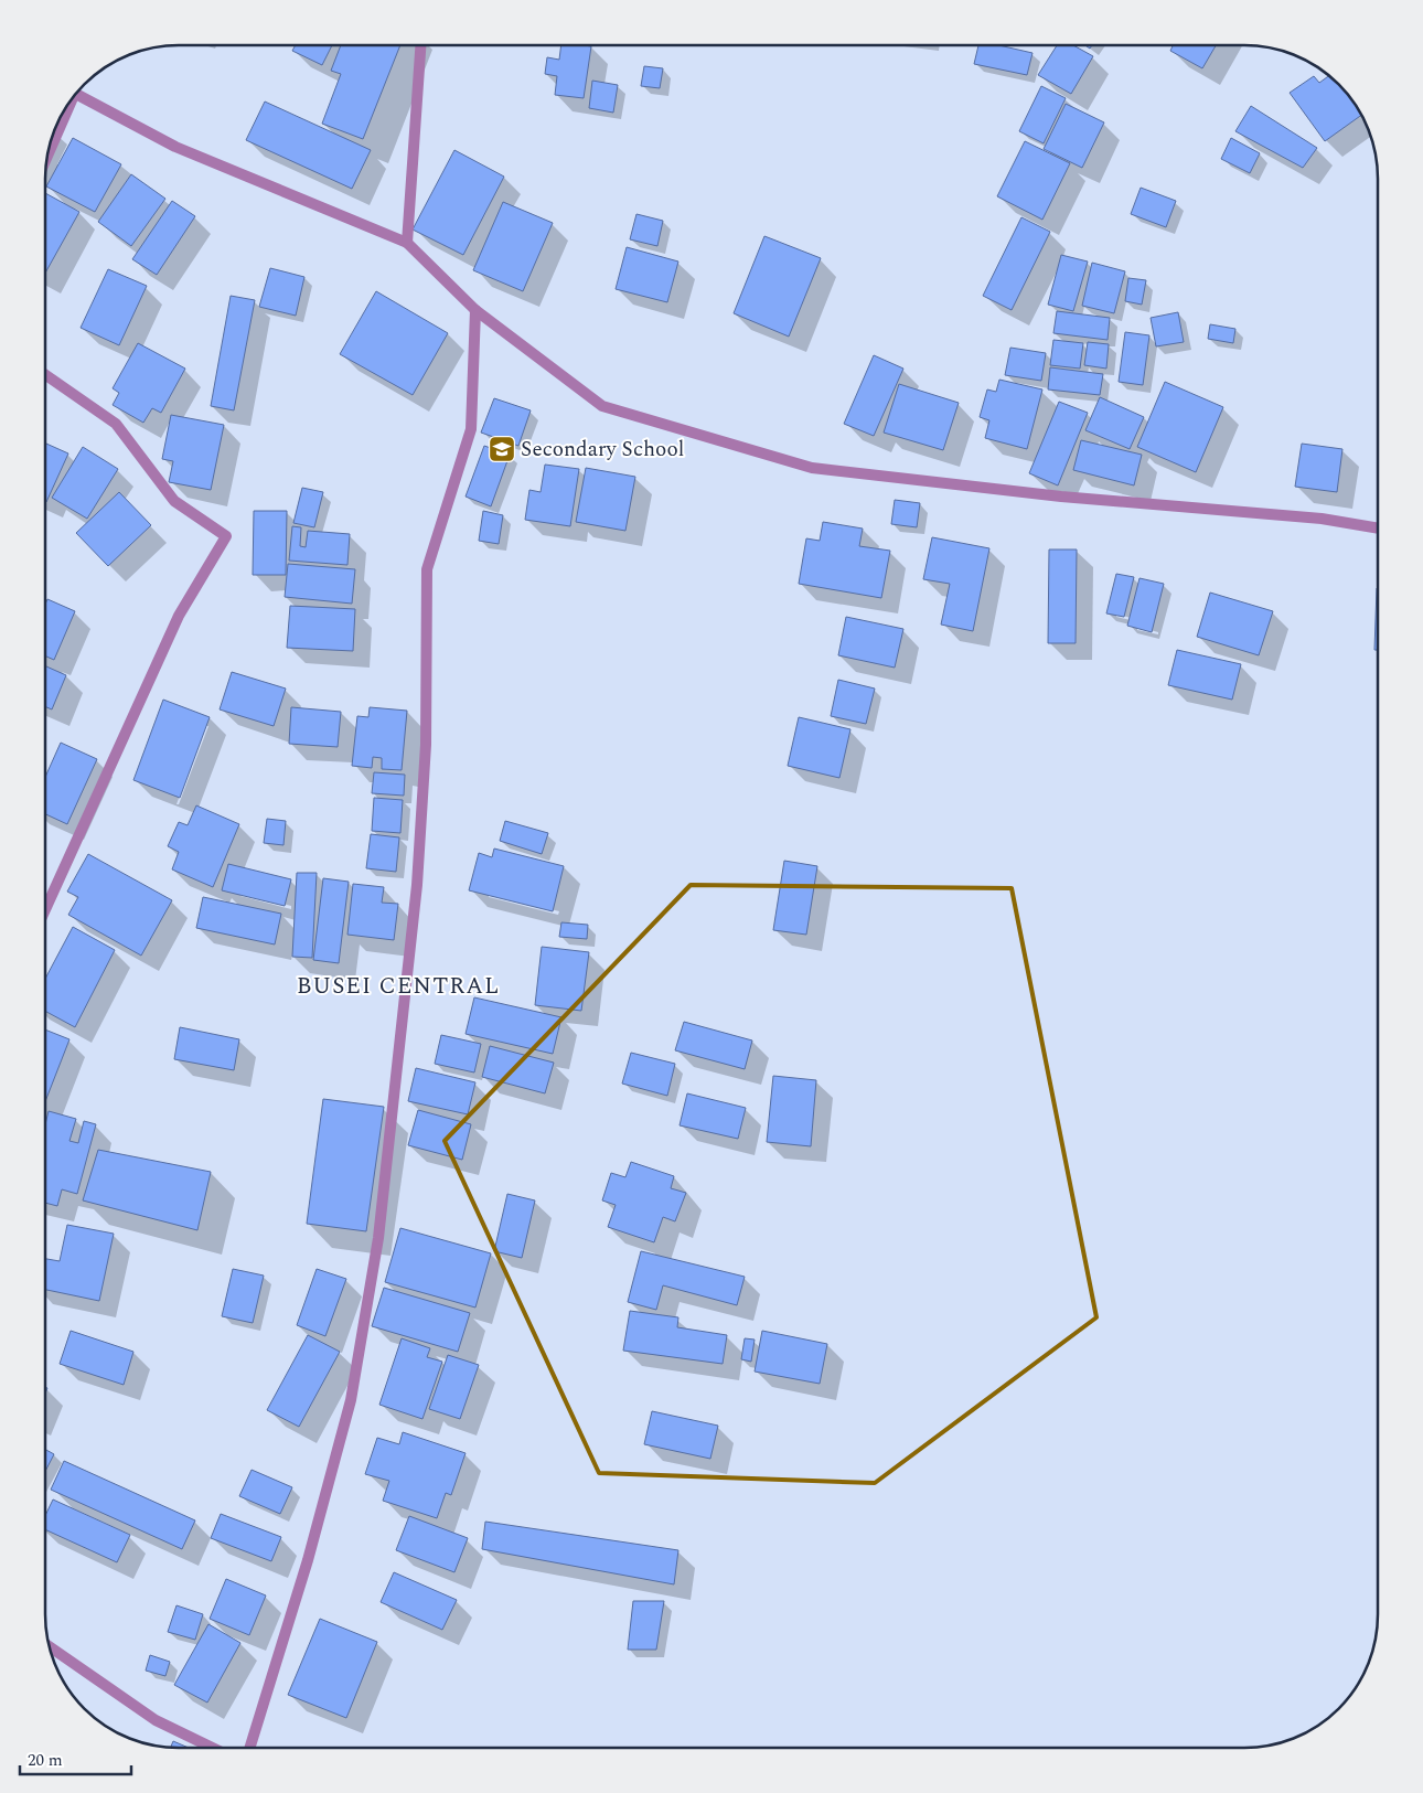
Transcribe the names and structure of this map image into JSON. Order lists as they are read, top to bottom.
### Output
{
  "districts": ["BUSEI CENTRAL"],
  "places": {
    "school or university": ["Secondary School"]
  },
  "scale_bar": "20 m"
}
